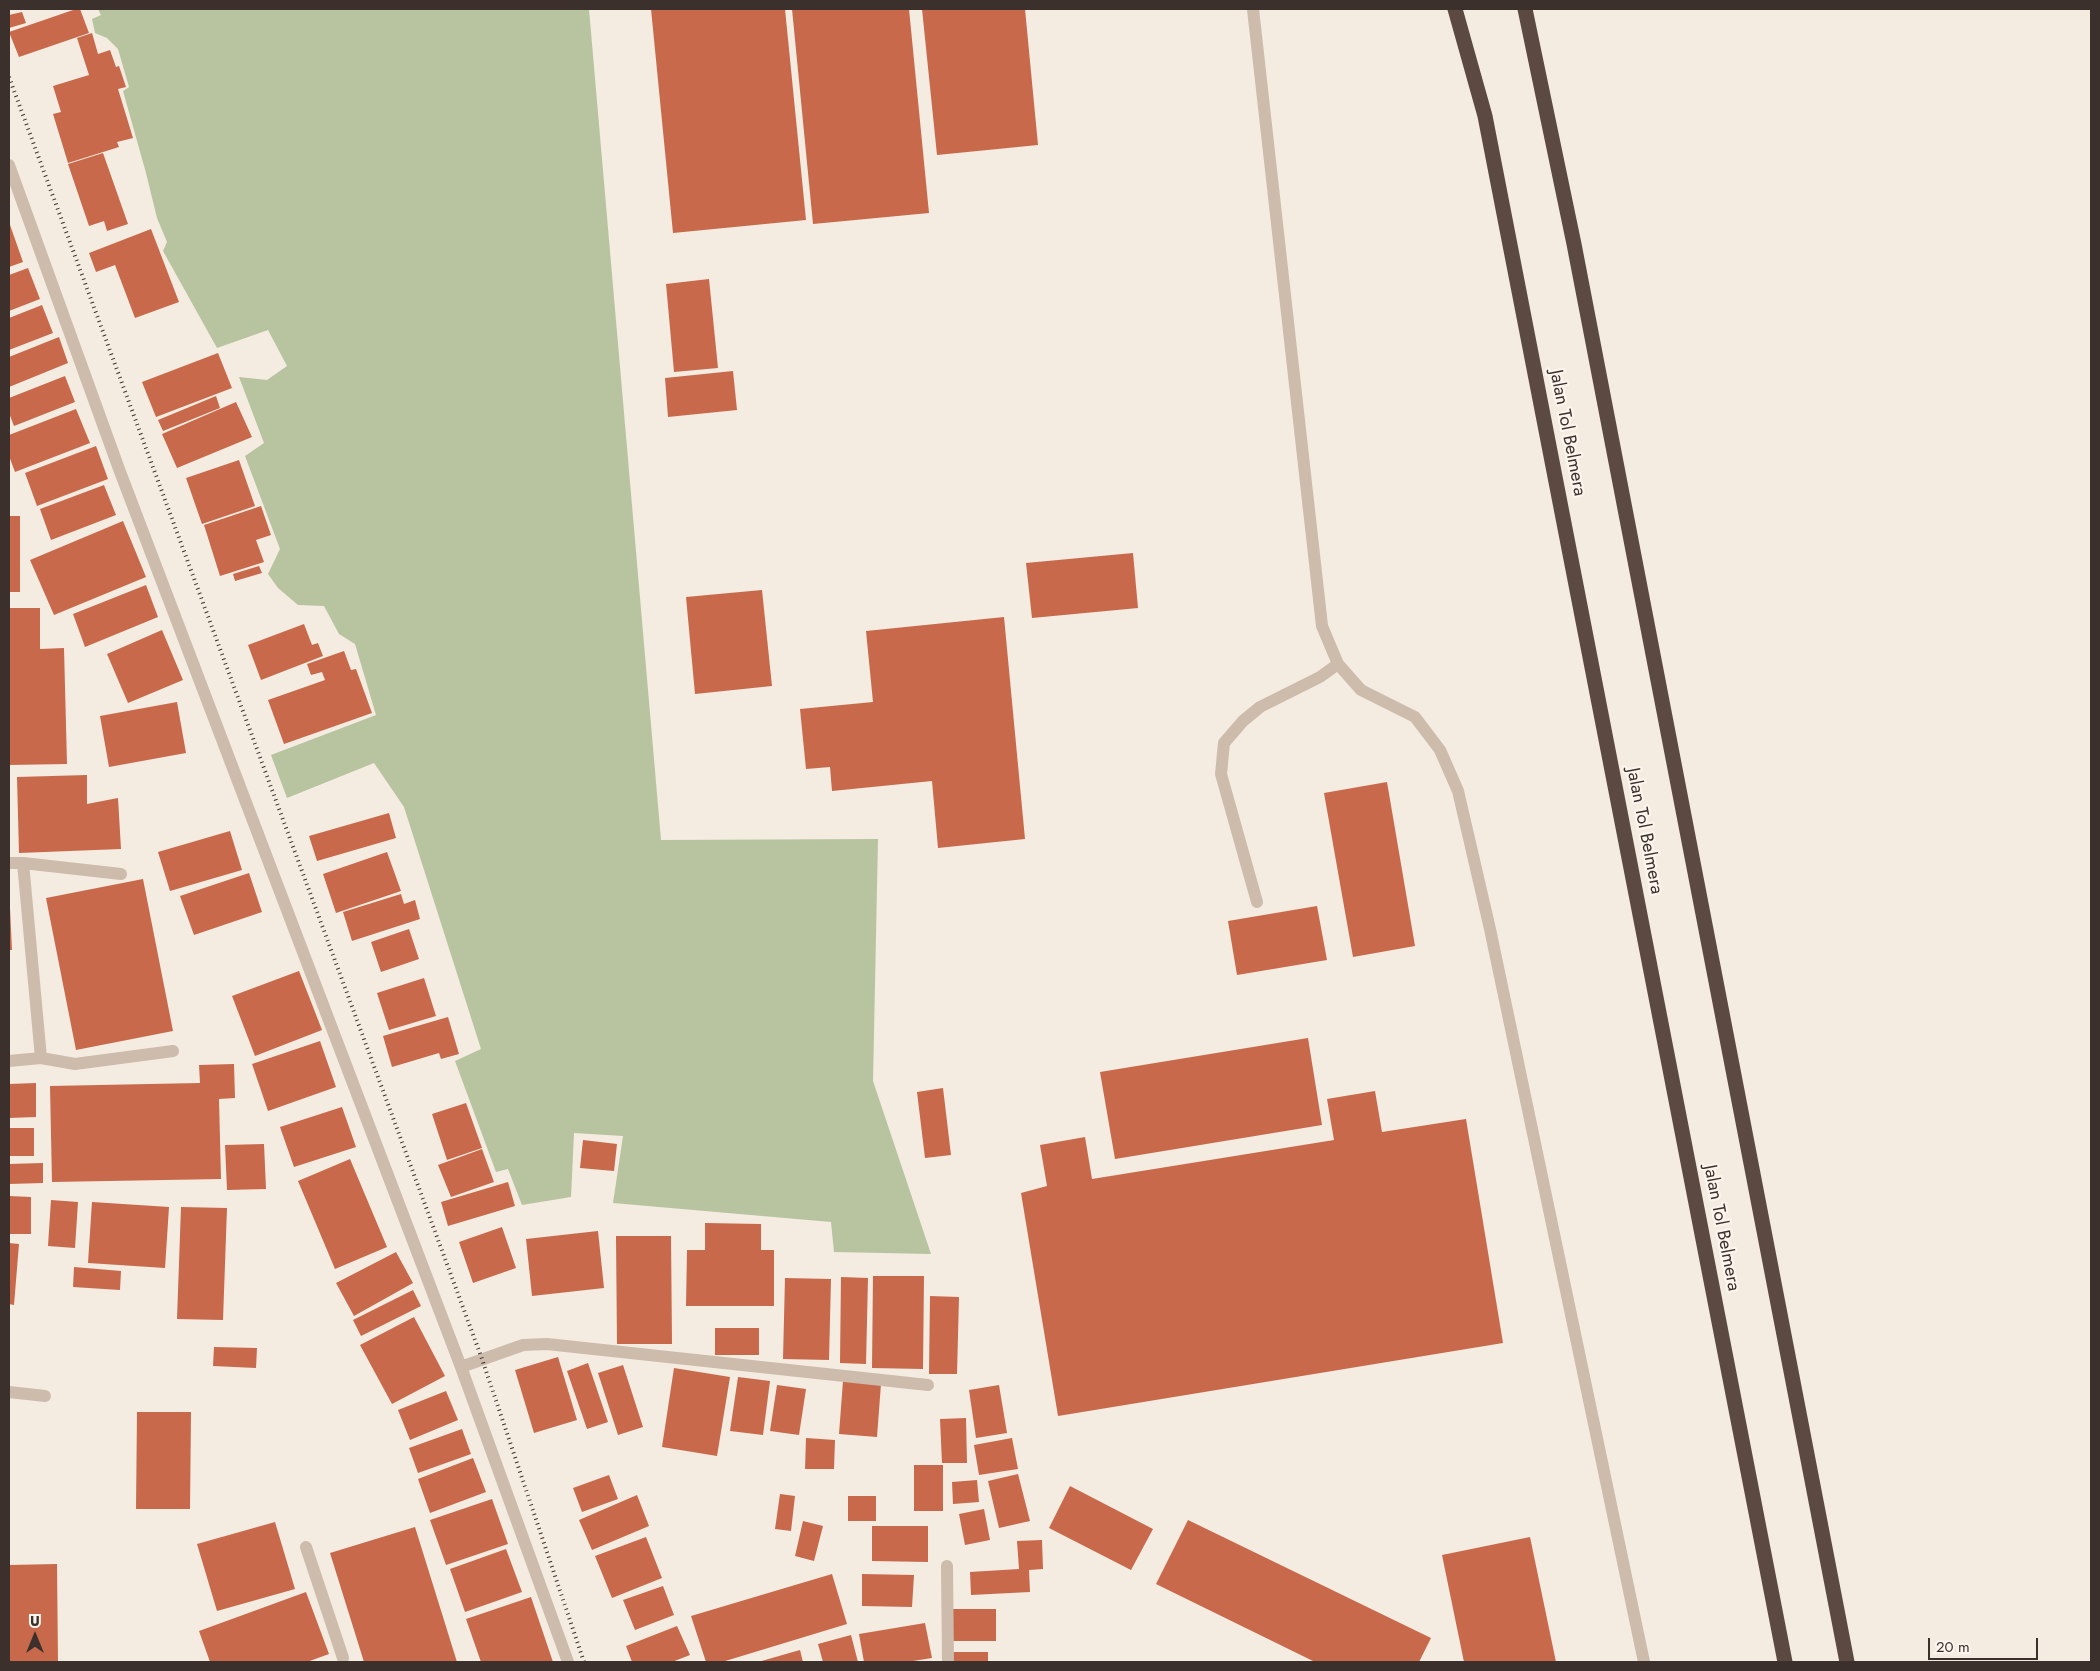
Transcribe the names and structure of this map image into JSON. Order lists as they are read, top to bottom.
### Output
{
  "streets": {
    "highway": ["Jalan Tol Belmera"]
  },
  "scale_bar": "20 m",
  "north": "top"
}
